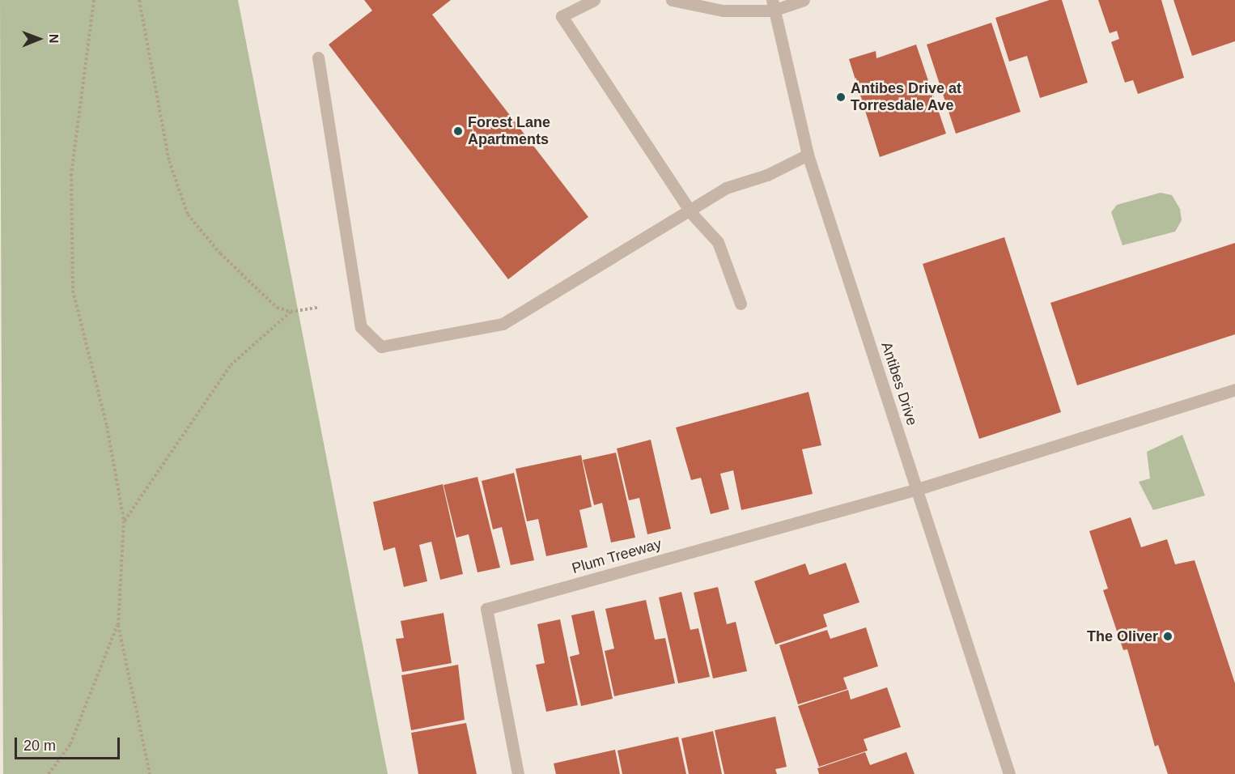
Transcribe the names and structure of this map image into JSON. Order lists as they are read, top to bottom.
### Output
{
  "streets": {
    "street": ["Antibes Drive", "Plum Treeway"]
  },
  "crossings": [
    ["Antibes Drive", "Plum Treeway"]
  ],
  "places": ["Antibes Drive at Torresdale Ave", "Forest Lane Apartments", "The Oliver"],
  "scale_bar": "20 m",
  "north": "right"
}
